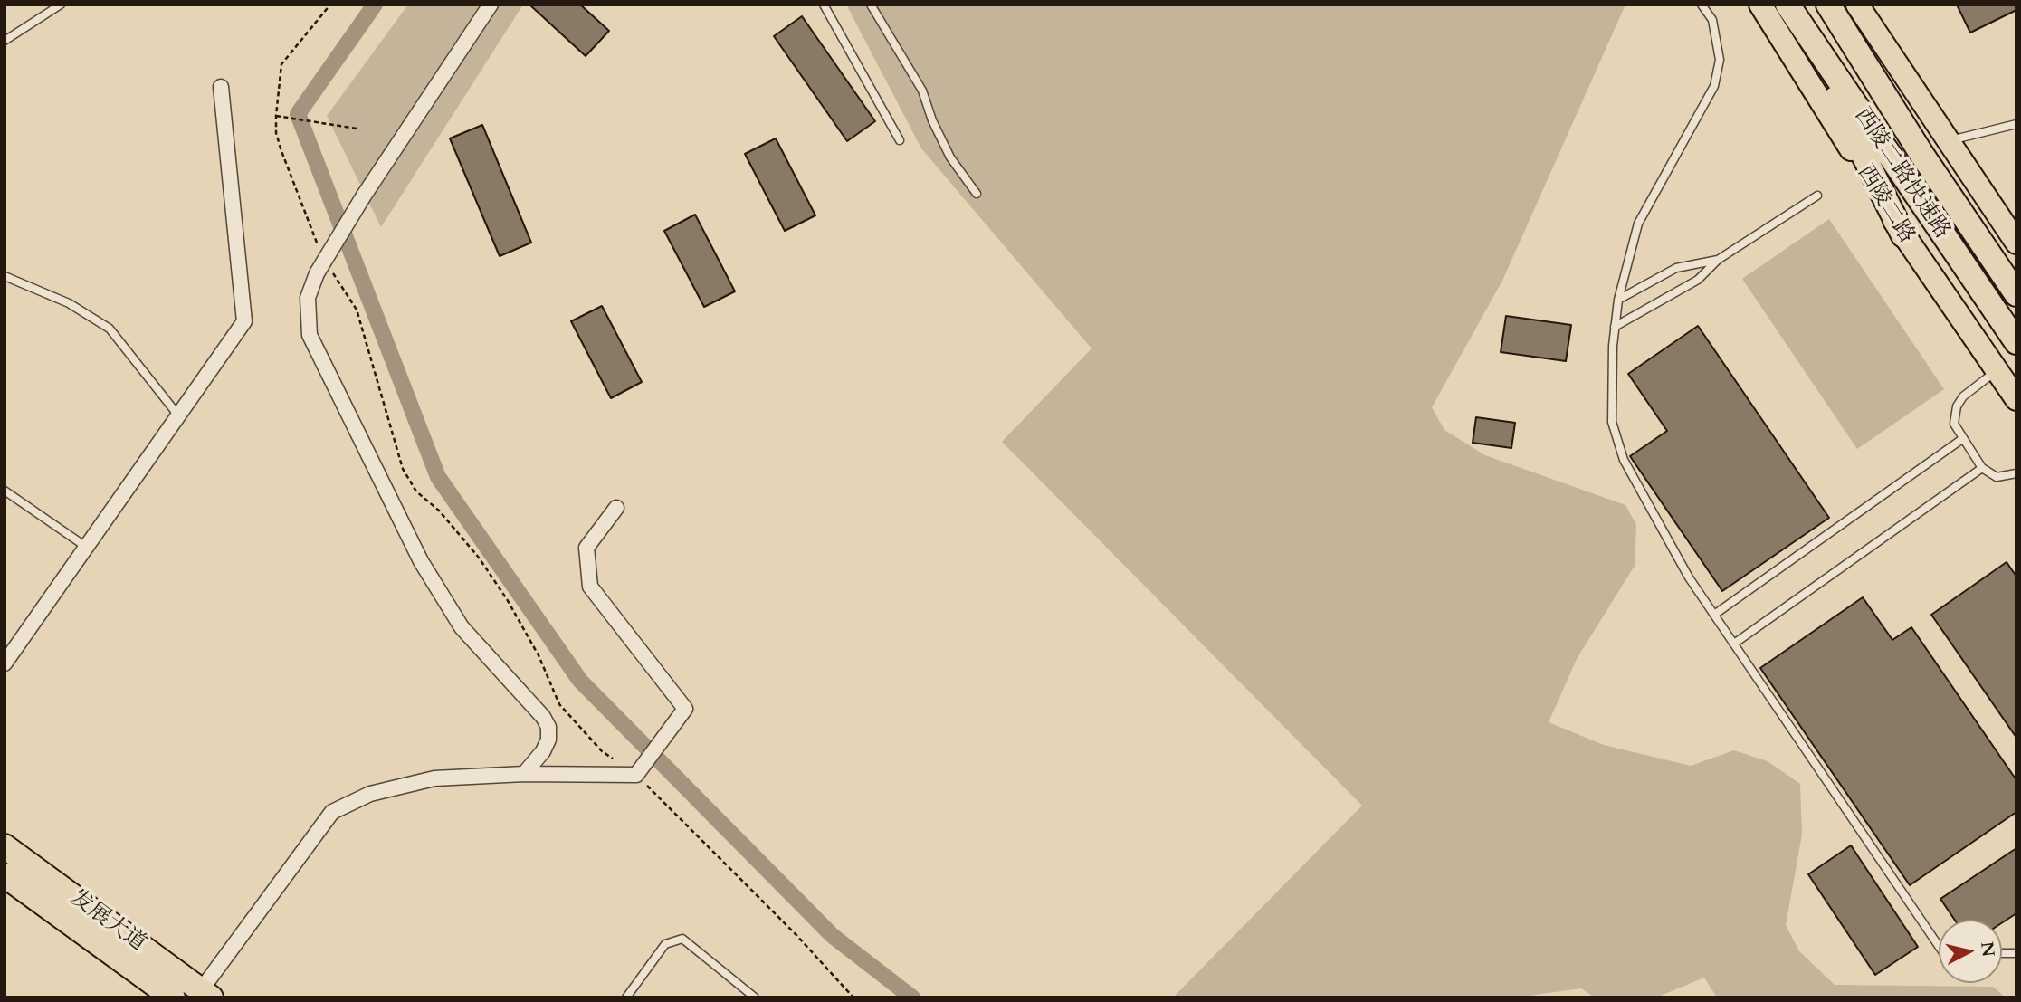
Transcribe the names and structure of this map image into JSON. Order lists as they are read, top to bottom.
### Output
{
  "streets": {
    "highway": ["西陵二路快速路", "发展大道"],
    "main road": ["西陵二路"]
  },
  "north": "right"
}
